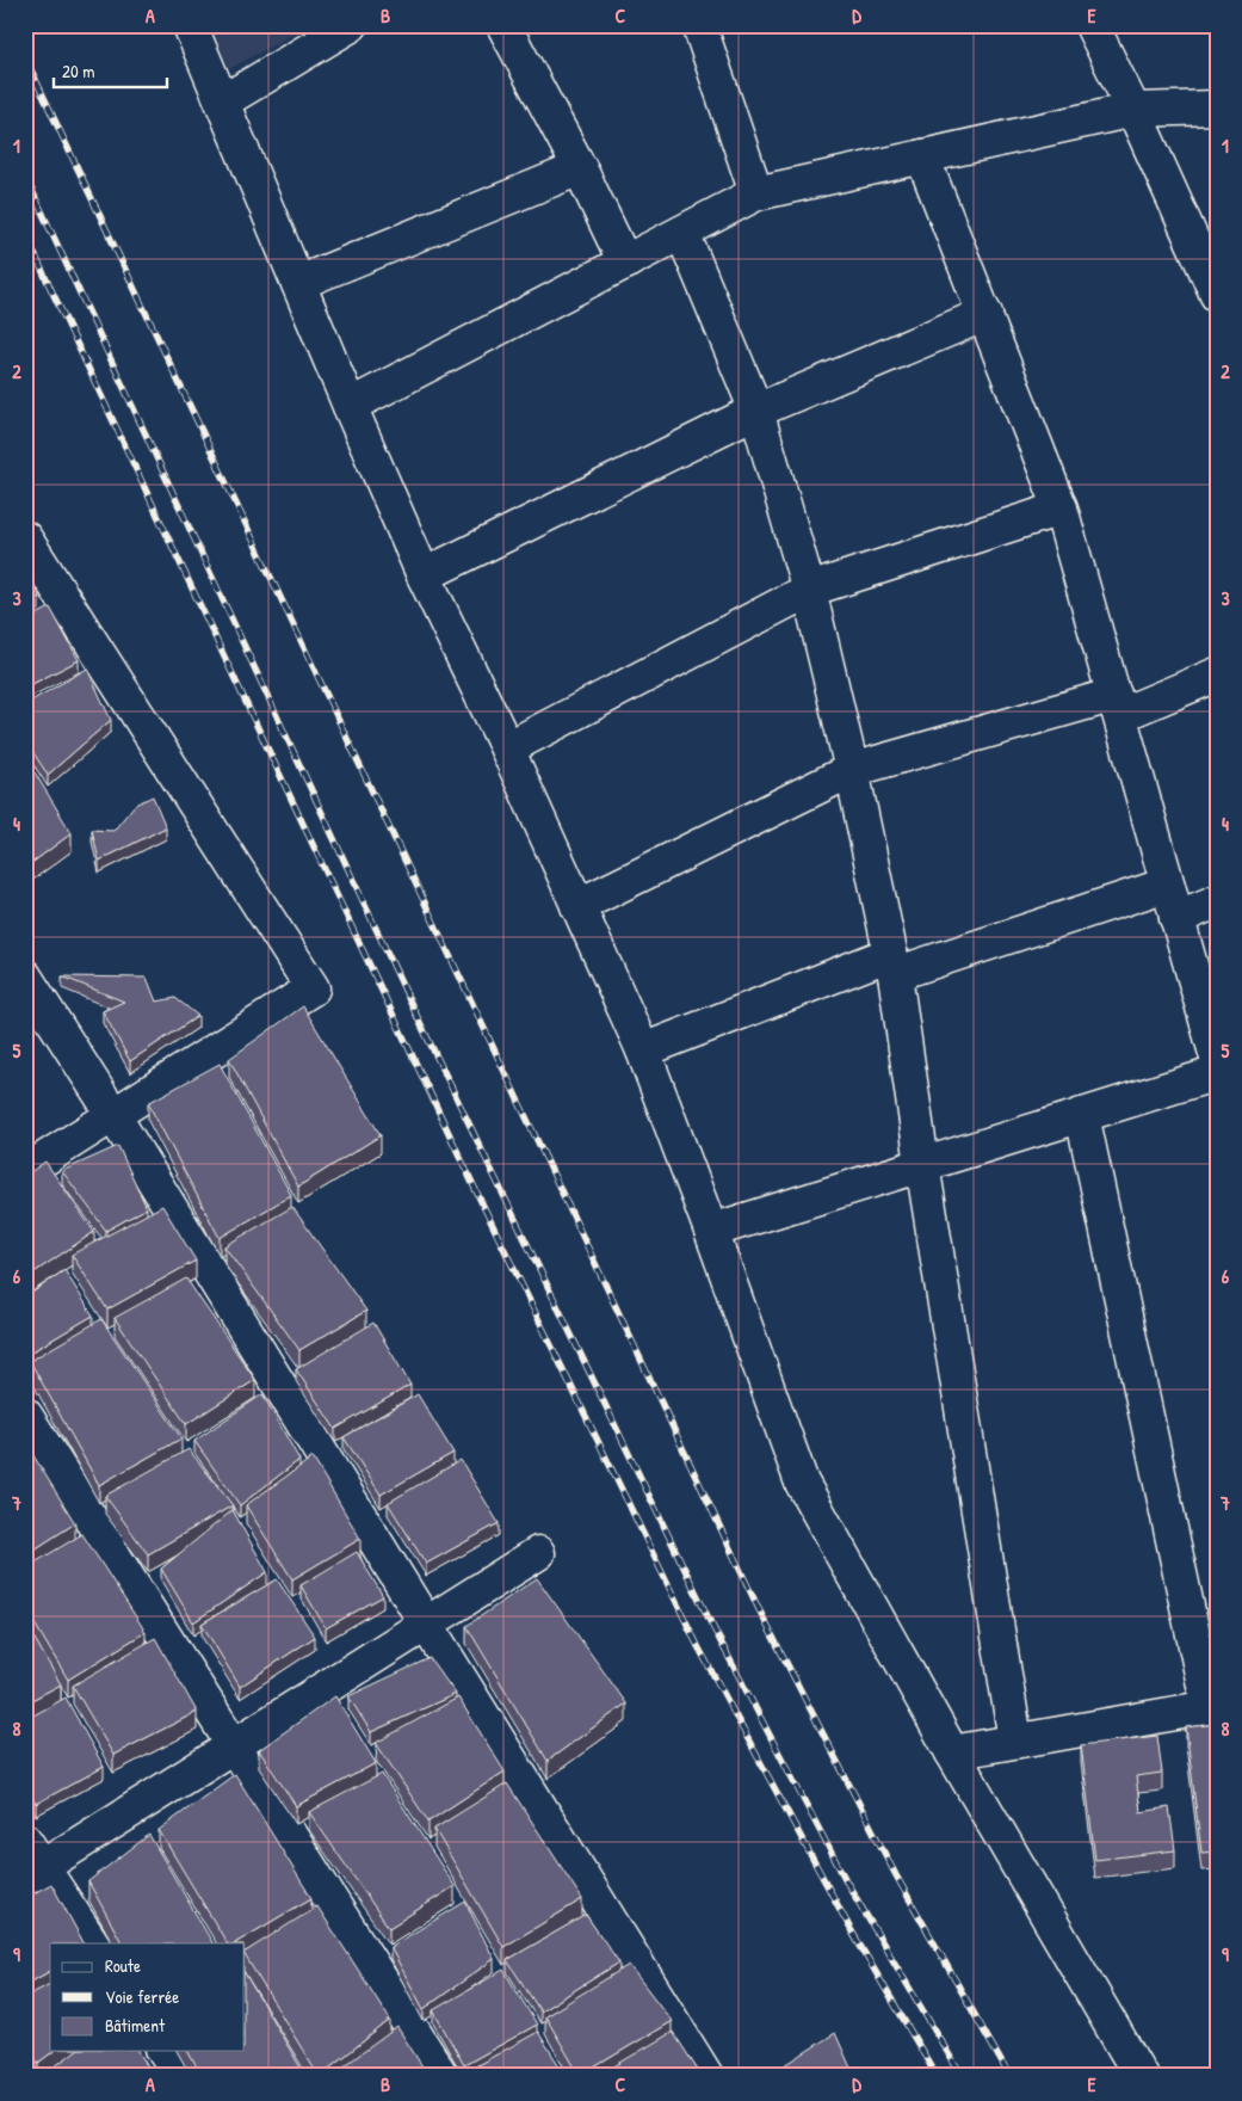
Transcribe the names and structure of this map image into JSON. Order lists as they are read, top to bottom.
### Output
{
  "legend": ["Route", "Voie ferrée", "Bâtiment"],
  "scale_bar": "20 m",
  "grid": {
    "columns": [
      "A",
      "B",
      "C",
      "D",
      "E"
    ],
    "rows": [
      "1",
      "2",
      "3",
      "4",
      "5",
      "6",
      "7",
      "8",
      "9"
    ]
  }
}
